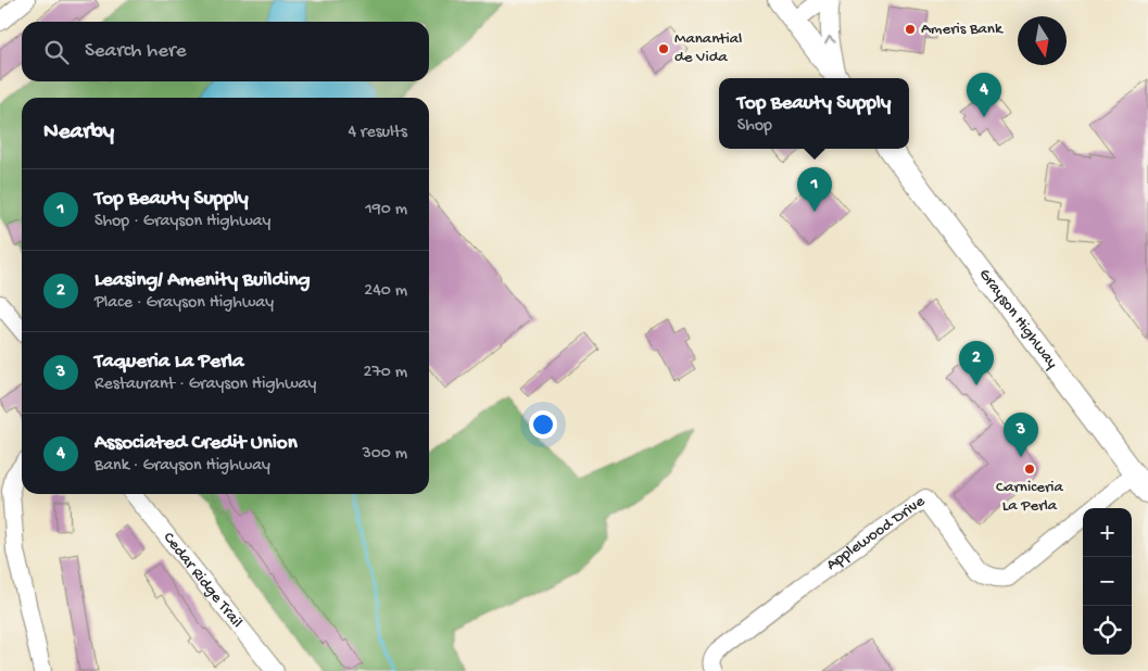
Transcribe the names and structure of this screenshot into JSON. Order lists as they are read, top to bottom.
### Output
{
  "streets": {
    "main road": ["Grayson Highway"],
    "street": ["Applewood Drive", "Cedar Ridge Trail"]
  },
  "crossings": [
    ["Grayson Highway", "Applewood Drive"]
  ],
  "places": ["Ameris Bank", "Manantial de Vida", "Carniceria La Perla"],
  "north": "bottom",
  "page": {
    "search": "Search here",
    "pins": [
      "4",
      "1",
      "2",
      "3"
    ],
    "popup": ["Top Beauty Supply", "Shop"],
    "heading": ["Nearby", "4 results"],
    "list": [
      {
        "mark": "1",
        "name": "Top Beauty Supply",
        "note": "Shop · Grayson Highway",
        "value": "190 m"
      },
      {
        "mark": "2",
        "name": "Leasing/ Amenity Building",
        "note": "Place · Grayson Highway",
        "value": "240 m"
      },
      {
        "mark": "3",
        "name": "Taqueria La Perla",
        "note": "Restaurant · Grayson Highway",
        "value": "270 m"
      },
      {
        "mark": "4",
        "name": "Associated Credit Union",
        "note": "Bank · Grayson Highway",
        "value": "300 m"
      }
    ],
    "map_buttons": ["+", "−"]
  }
}
